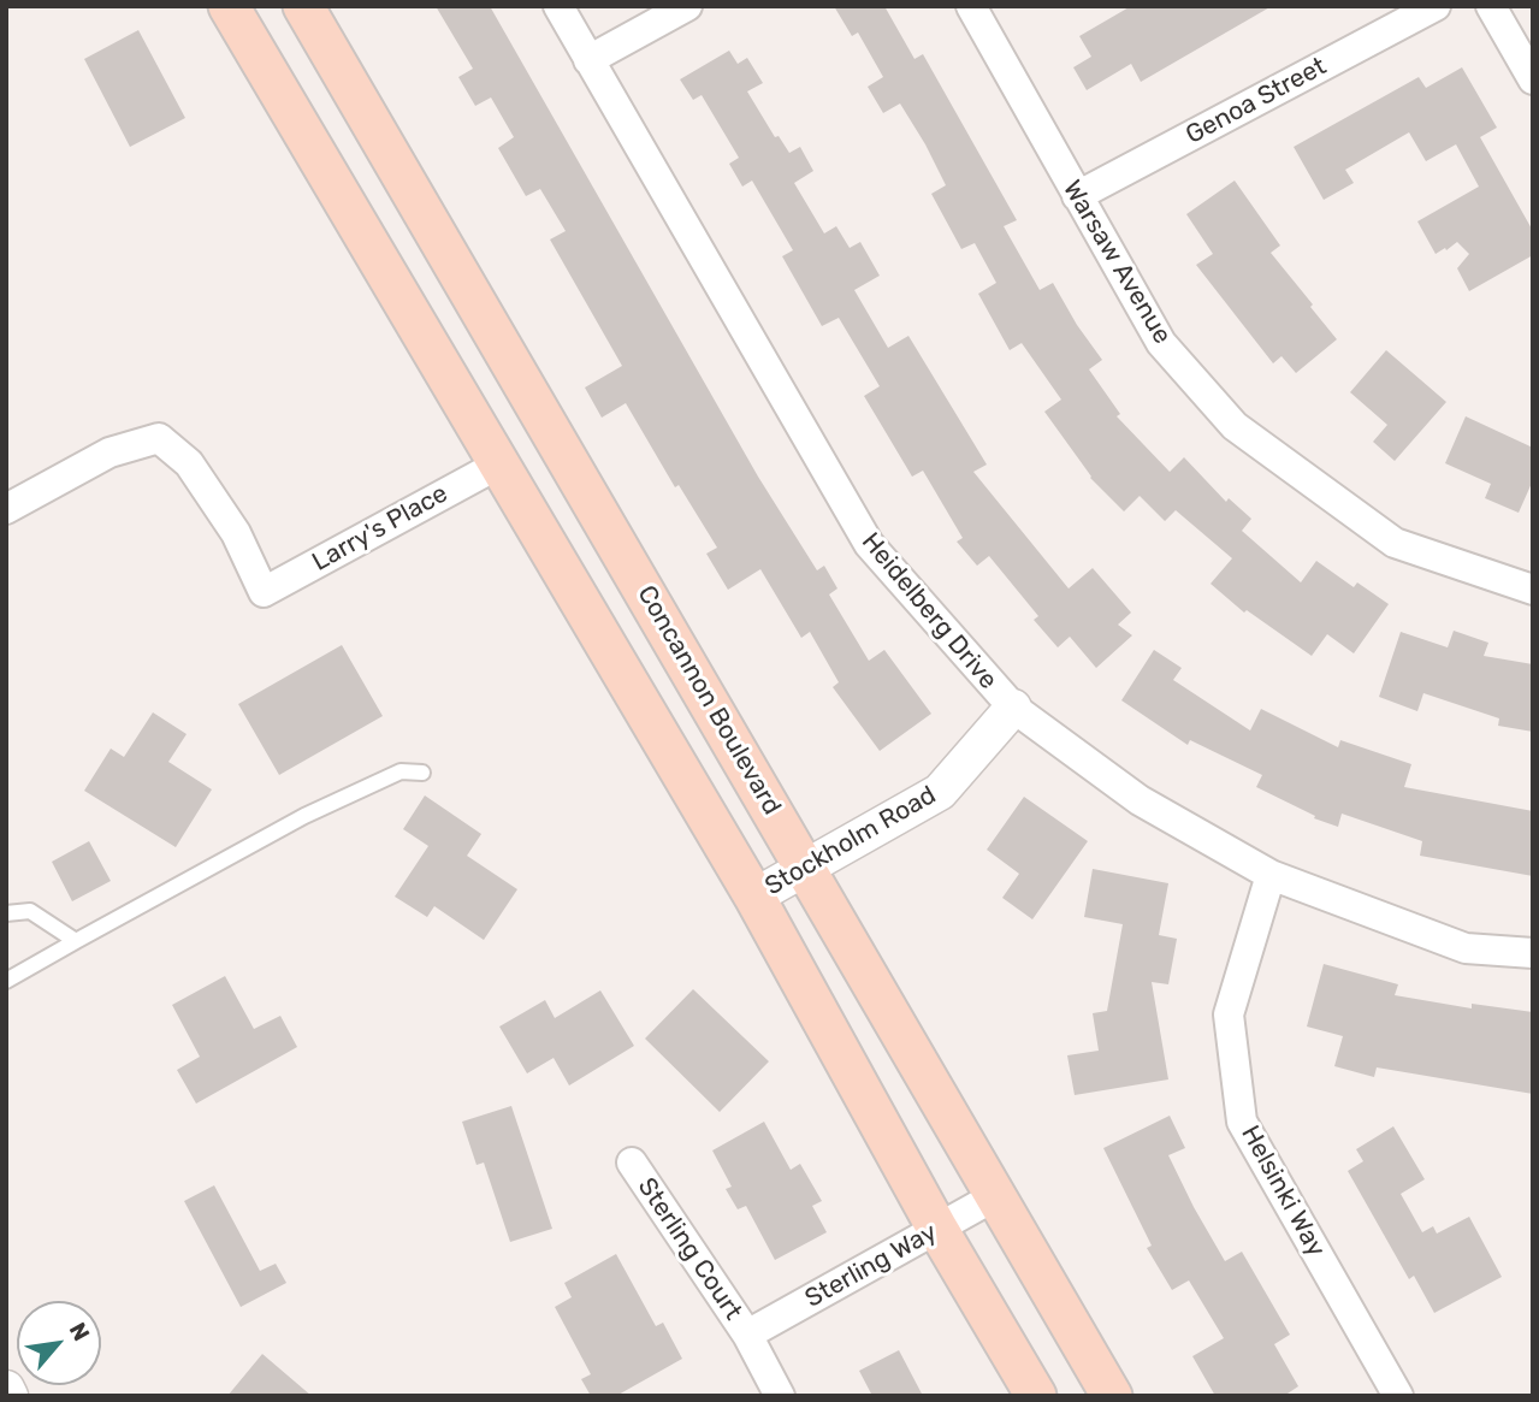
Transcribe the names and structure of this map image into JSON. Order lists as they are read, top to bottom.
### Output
{
  "streets": {
    "main road": ["Concannon Boulevard"],
    "street": [
      "Genoa Street",
      "Warsaw Avenue",
      "Larry's Place",
      "Heidelberg Drive",
      "Stockholm Road",
      "Helsinki Way",
      "Sterling Court",
      "Sterling Way"
    ]
  },
  "crossings": [
    ["Genoa Street", "Warsaw Avenue"],
    ["Heidelberg Drive", "Stockholm Road"],
    ["Heidelberg Drive", "Helsinki Way"],
    ["Concannon Boulevard", "Stockholm Road"],
    ["Concannon Boulevard", "Sterling Way"],
    ["Sterling Court", "Sterling Way"]
  ],
  "north": "top right"
}
